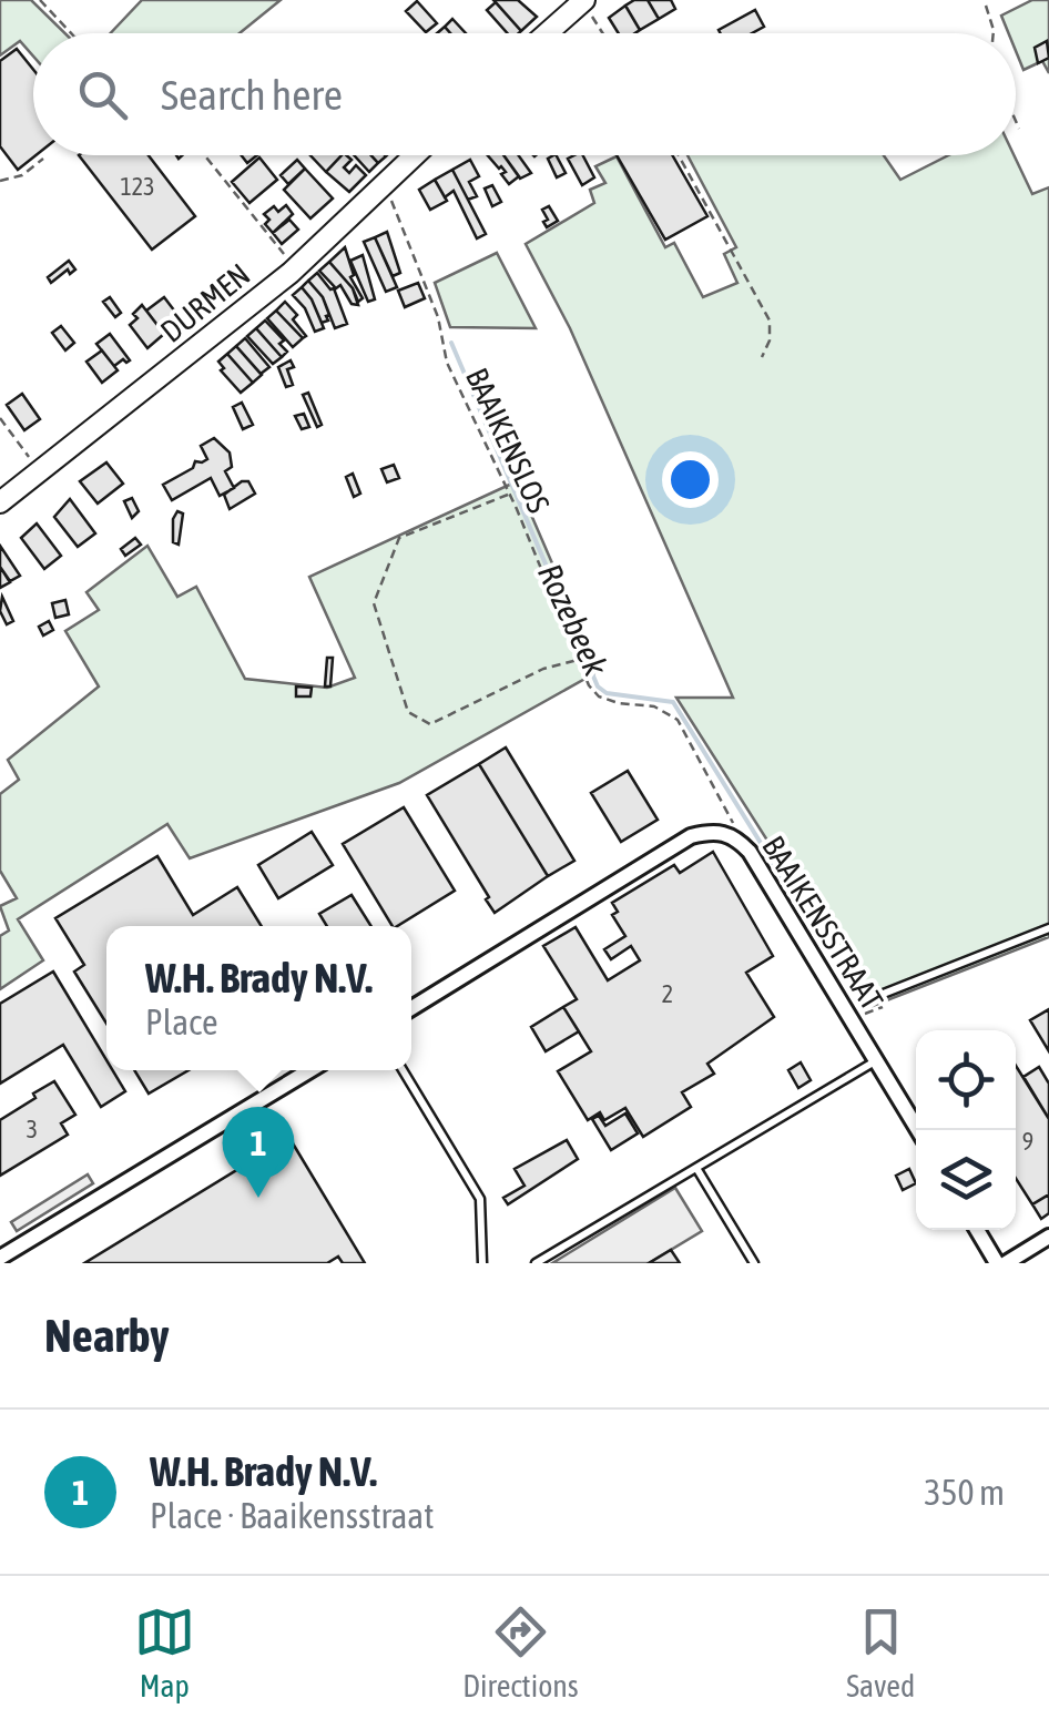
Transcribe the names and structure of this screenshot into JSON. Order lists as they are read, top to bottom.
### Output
{
  "streets": {
    "street": ["DURMEN", "BAAIKENSSTRAAT"],
    "path": ["BAAIKENSLOS"]
  },
  "crossings": [
    ["DURMEN", "BAAIKENSLOS"],
    ["BAAIKENSLOS", "BAAIKENSSTRAAT"]
  ],
  "water": ["Rozebeek"],
  "house_numbers": [
    "123",
    "2",
    "3",
    "9"
  ],
  "page": {
    "search": "Search here",
    "popup": ["W.H. Brady N.V.", "Place"],
    "pins": "1",
    "heading": "Nearby",
    "list": [
      {
        "mark": "1",
        "name": "W.H. Brady N.V.",
        "note": "Place · Baaikensstraat",
        "value": "350 m"
      }
    ],
    "nav": ["Map", "Directions", "Saved"]
  }
}
